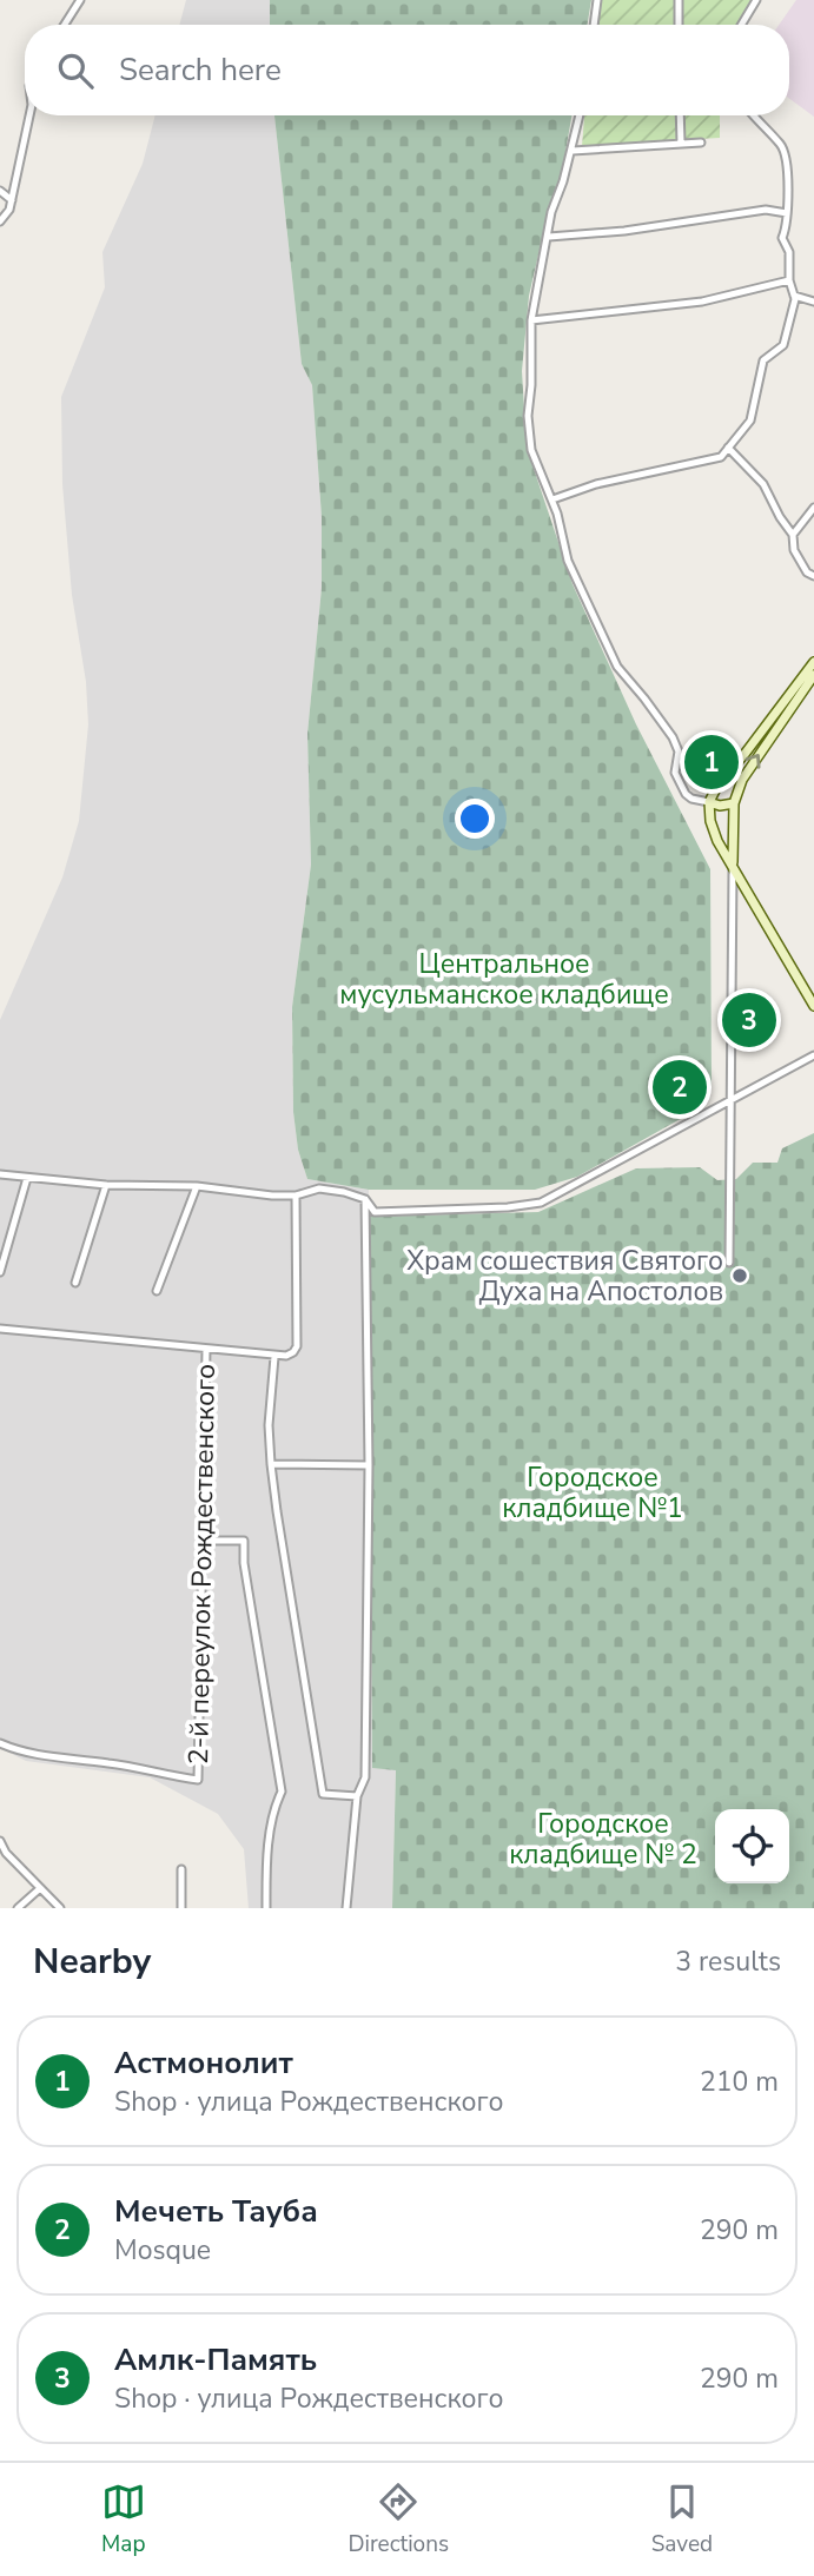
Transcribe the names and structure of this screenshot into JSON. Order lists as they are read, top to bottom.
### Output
{
  "streets": {
    "street": ["2-й переулок Рождественского"]
  },
  "parks": ["Центральное мусульманское кладбище", "Городское кладбище №1", "Городское кладбище № 2"],
  "places": ["Храм сошествия Святого Духа на Апостолов"],
  "page": {
    "search": "Search here",
    "pins": ["1", "3", "2"],
    "heading": ["Nearby", "3 results"],
    "list": [
      {
        "mark": "1",
        "name": "Астмонолит",
        "note": "Shop · улица Рождественского",
        "value": "210 m"
      },
      {
        "mark": "2",
        "name": "Мечеть Тауба",
        "note": "Mosque",
        "value": "290 m"
      },
      {
        "mark": "3",
        "name": "Амлк-Память",
        "note": "Shop · улица Рождественского",
        "value": "290 m"
      }
    ],
    "nav": ["Map", "Directions", "Saved"]
  }
}
